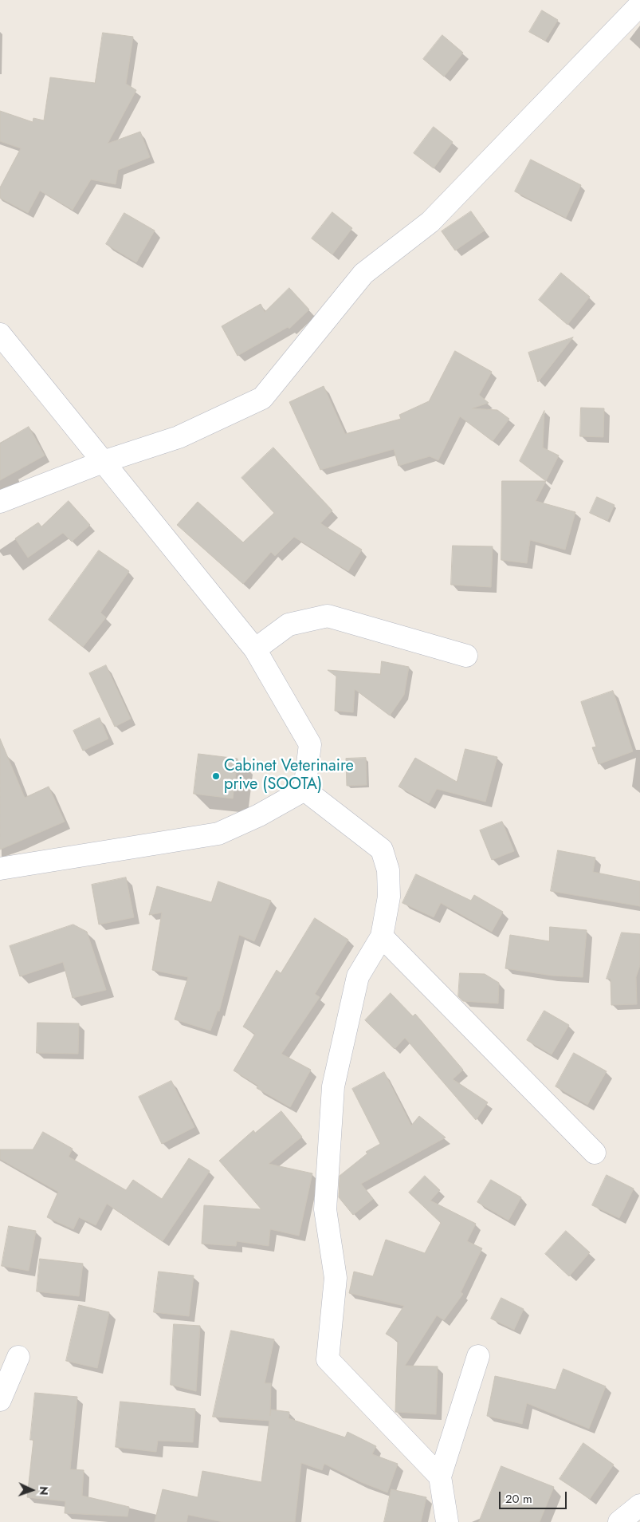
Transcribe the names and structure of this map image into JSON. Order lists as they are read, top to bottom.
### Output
{
  "places": ["Cabinet Veterinaire prive (SOOTA)"],
  "scale_bar": "20 m",
  "north": "right"
}
